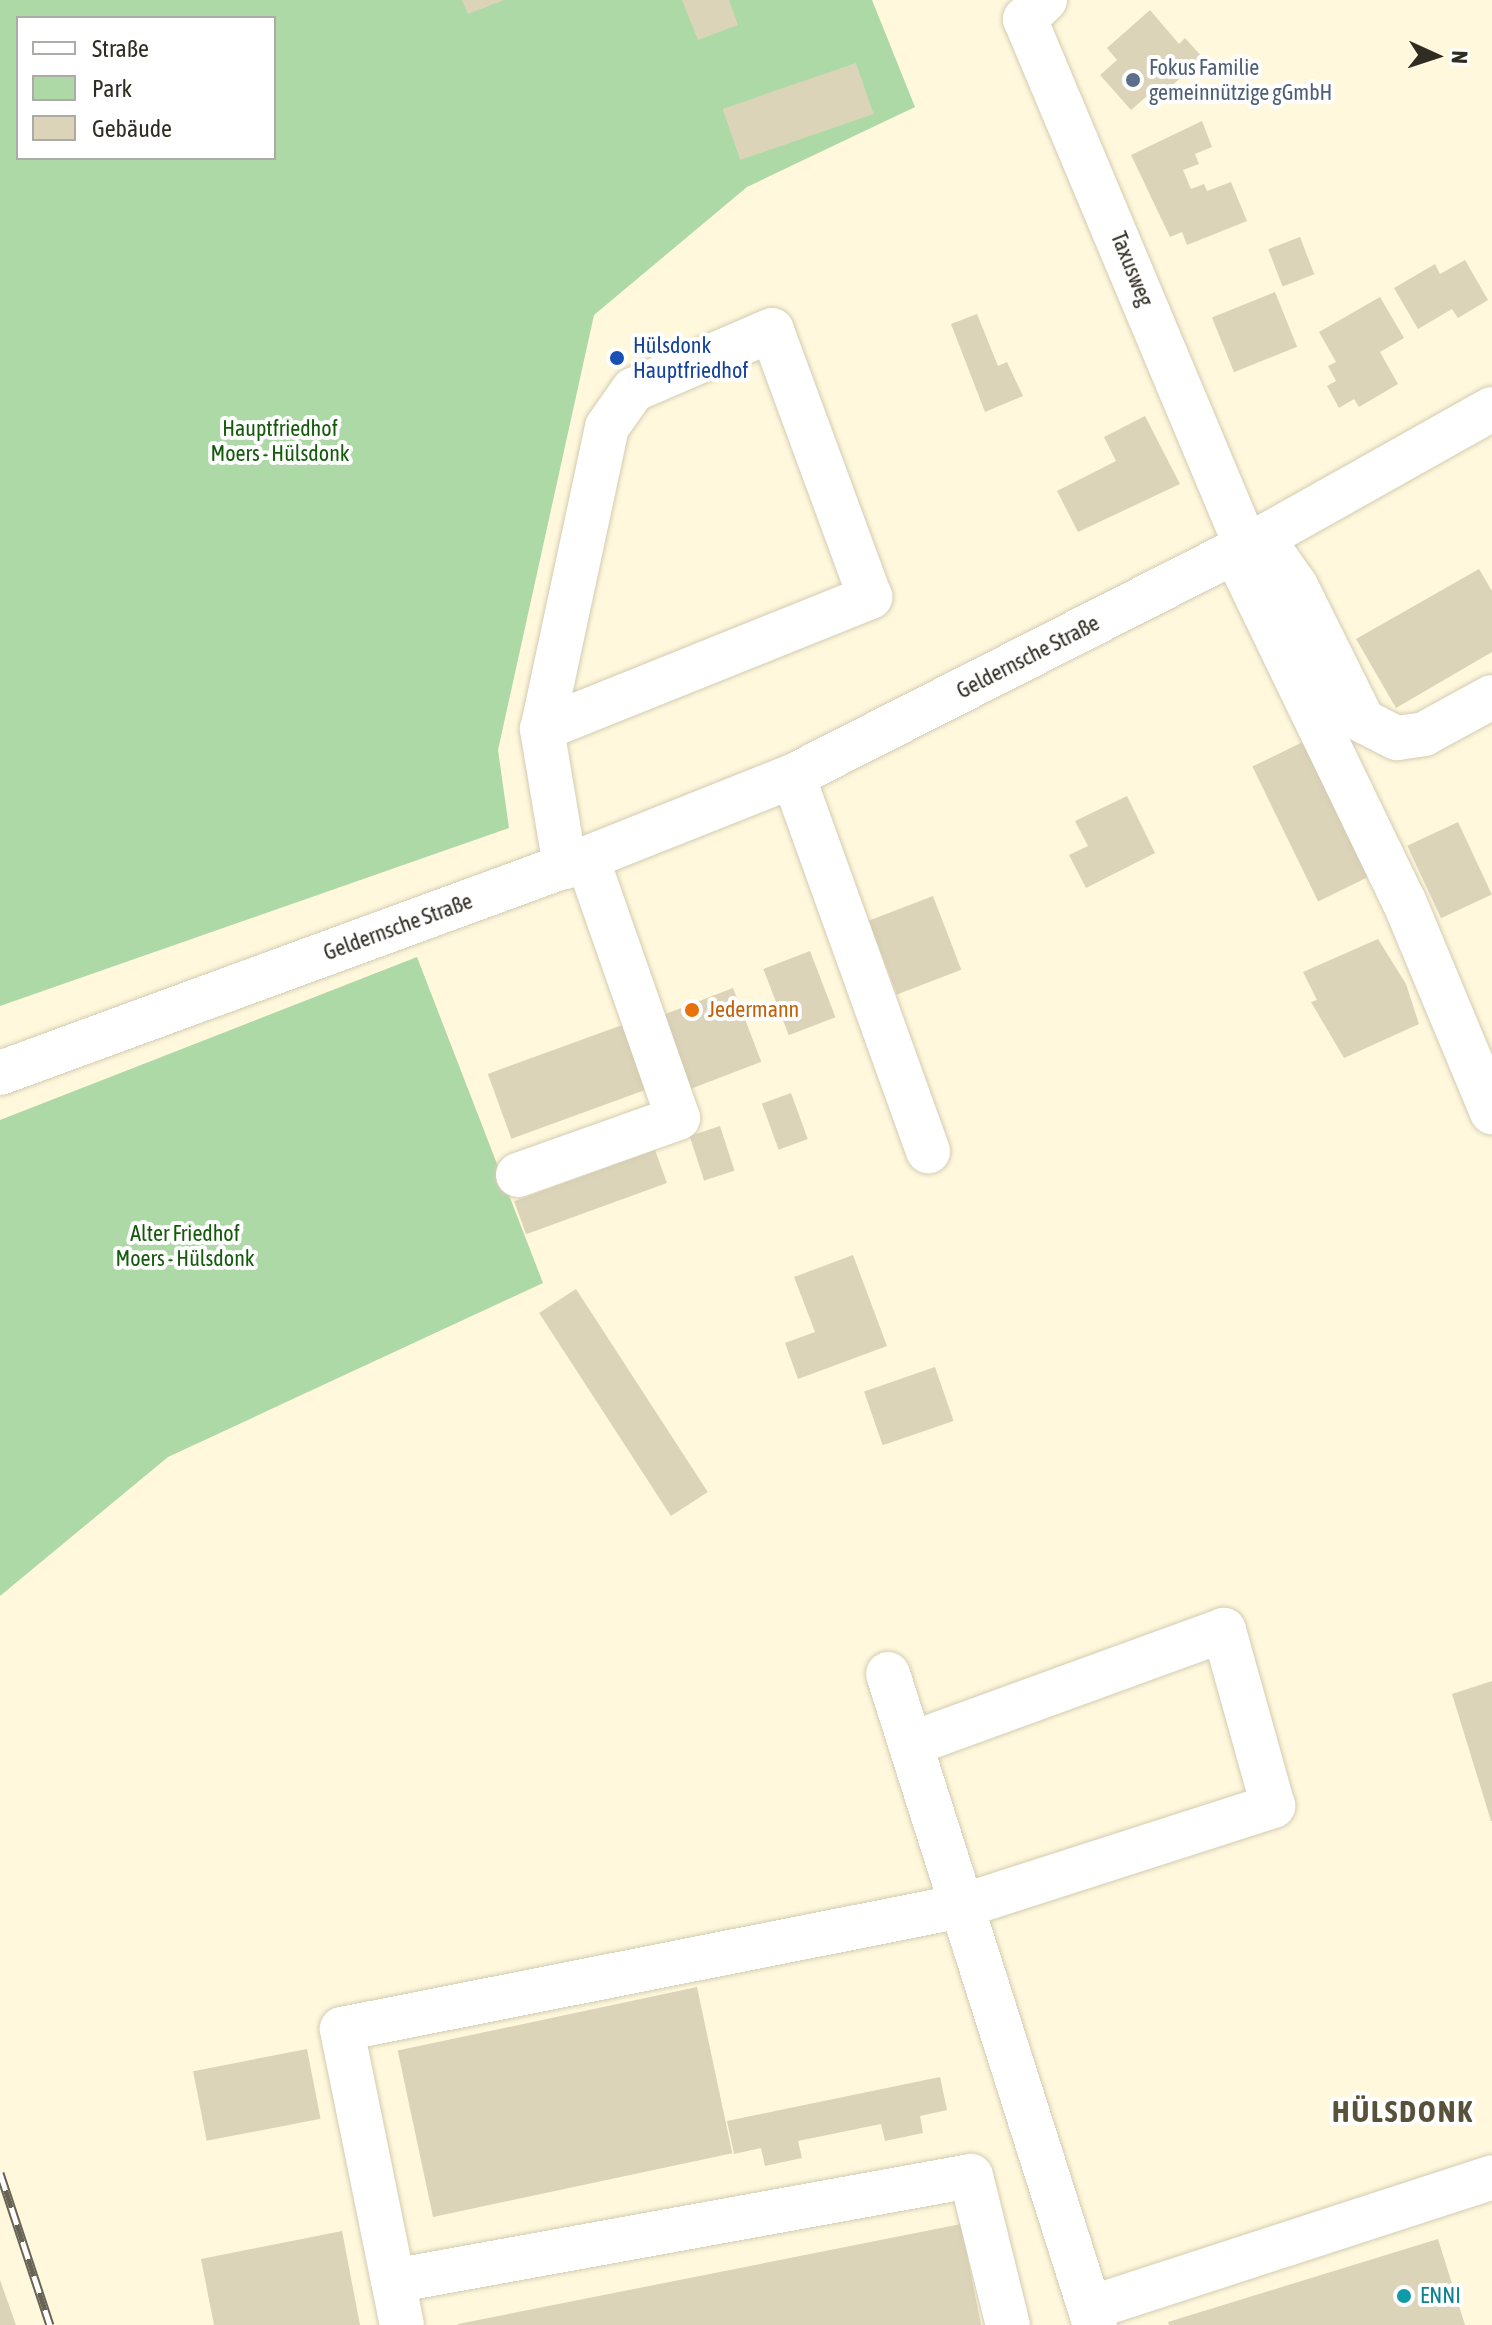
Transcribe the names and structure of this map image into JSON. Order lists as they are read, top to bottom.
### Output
{
  "streets": {
    "street": ["Taxusweg", "Geldernsche Straße"]
  },
  "crossings": [
    ["Taxusweg", "Geldernsche Straße"]
  ],
  "districts": ["HÜLSDONK"],
  "parks": ["Hauptfriedhof Moers - Hülsdonk", "Alter Friedhof Moers - Hülsdonk"],
  "places": [
    "Fokus Familie gemeinnützige gGmbH",
    "Hülsdonk Hauptfriedhof",
    "Jedermann",
    "ENNI"
  ],
  "legend": ["Straße", "Park", "Gebäude"],
  "north": "right"
}
